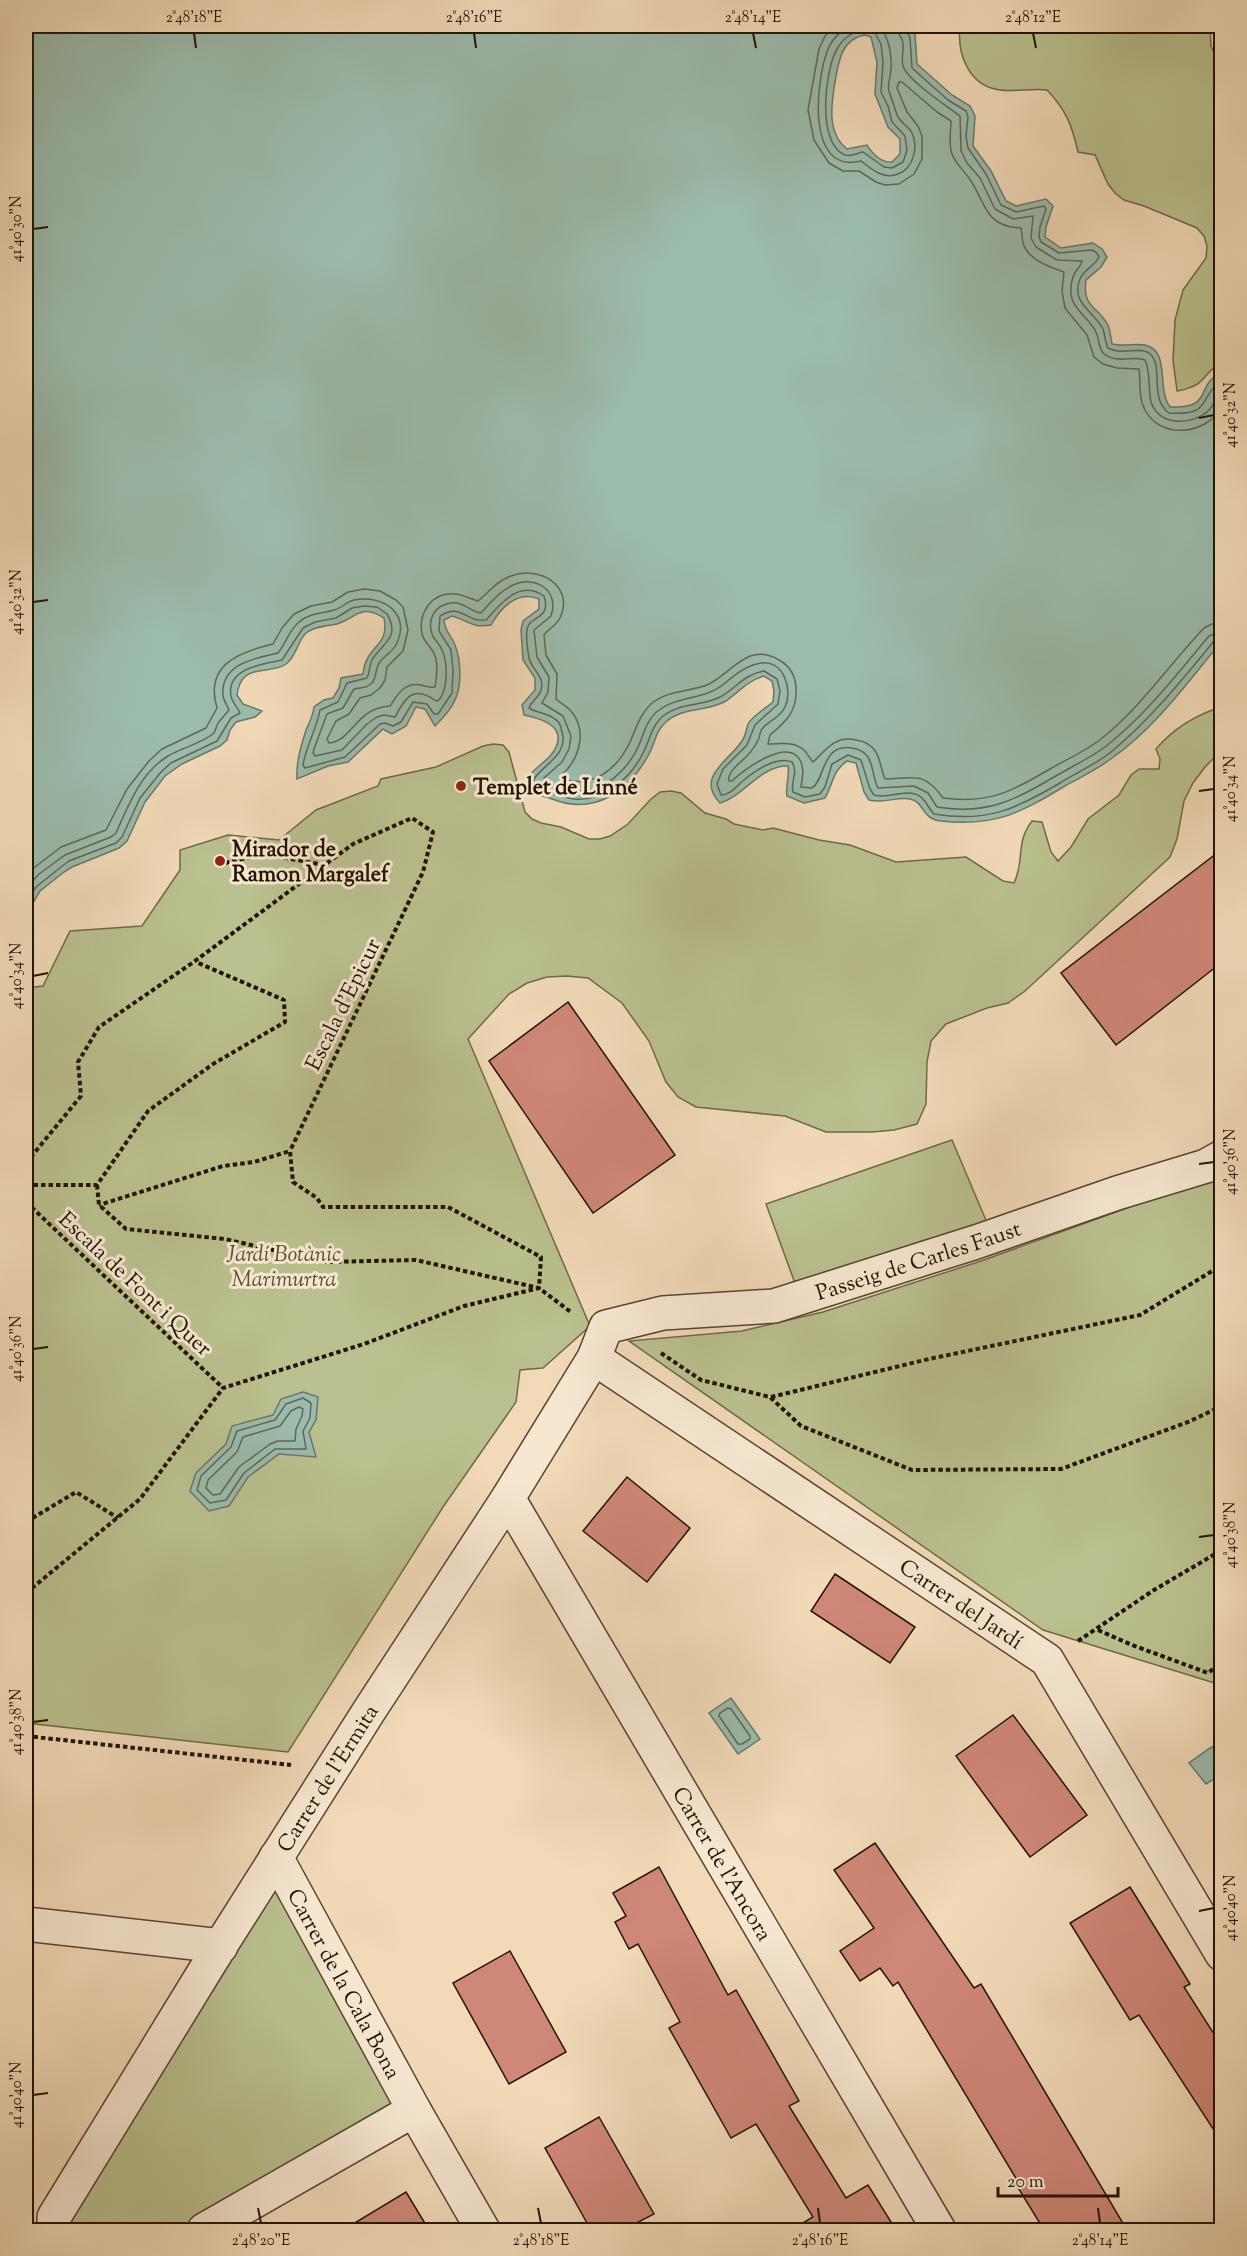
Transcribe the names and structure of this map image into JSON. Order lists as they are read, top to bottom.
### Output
{
  "streets": {
    "street": [
      "Passeig de Carles Faust",
      "Carrer del Jardí",
      "Carrer de l'Ermita",
      "Carrer de l'Ancora",
      "Carrer de la Cala Bona"
    ],
    "path": ["Escala d'Epicur", "Escala de Font i Quer"]
  },
  "crossings": [
    ["Passeig de Carles Faust", "Carrer de l'Ermita"],
    ["Carrer del Jardí", "Carrer de l'Ermita"],
    ["Carrer de l'Ermita", "Carrer de l'Ancora"],
    ["Carrer de l'Ermita", "Carrer de la Cala Bona"]
  ],
  "parks": ["Jardí Botànic Marimurtra"],
  "places": ["Templet de Linné", "Mirador de Ramon Margalef"],
  "scale_bar": "20 m",
  "coordinates": [
    "2°48'18\"E",
    "2°48'16\"E",
    "2°48'14\"E",
    "2°48'12\"E",
    "41°40'30\"N",
    "41°40'32\"N",
    "41°40'34\"N",
    "41°40'36\"N",
    "41°40'38\"N",
    "41°40'40\"N",
    "2°48'20\"E"
  ]
}
